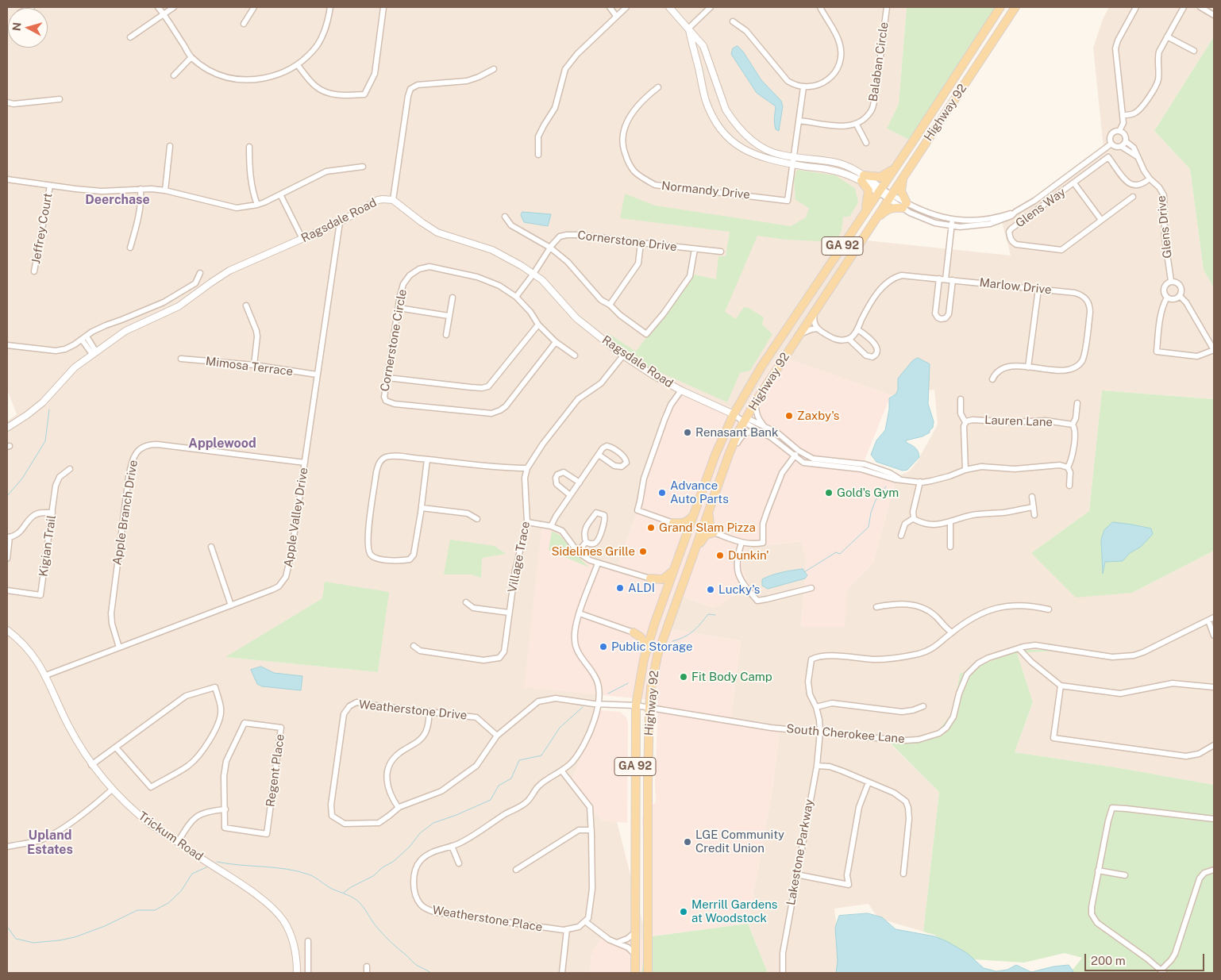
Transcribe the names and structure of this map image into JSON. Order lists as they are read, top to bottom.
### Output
{
  "streets": {
    "main road": ["Highway 92", "GA 92"],
    "street": [
      "Balaban Circle",
      "Normandy Drive",
      "Glens Way",
      "Ragsdale Road",
      "Glens Drive",
      "Jeffrey Court",
      "Cornerstone Drive",
      "Marlow Drive",
      "Cornerstone Circle",
      "Mimosa Terrace",
      "Lauren Lane",
      "Apple Branch Drive",
      "Apple Valley Drive",
      "Kigian Trail",
      "Village Trace",
      "Weatherstone Drive",
      "South Cherokee Lane",
      "Regent Place",
      "Trickum Road",
      "Lakestone Parkway",
      "Weatherstone Place"
    ]
  },
  "crossings": [
    ["Highway 92", "Ragsdale Road"],
    ["Highway 92", "South Cherokee Lane"],
    ["Glens Way", "Glens Drive"],
    ["Ragsdale Road", "Cornerstone Drive"],
    ["Ragsdale Road", "Apple Valley Drive"],
    ["Ragsdale Road", "Village Trace"],
    ["Cornerstone Drive", "Cornerstone Circle"],
    ["Mimosa Terrace", "Apple Valley Drive"],
    ["Apple Branch Drive", "Apple Valley Drive"],
    ["Apple Valley Drive", "Trickum Road"],
    ["Weatherstone Drive", "Weatherstone Place"],
    ["South Cherokee Lane", "Lakestone Parkway"]
  ],
  "districts": ["Deerchase", "Applewood", "Upland Estates"],
  "places": [
    "Zaxby's",
    "Renasant Bank",
    "Advance Auto Parts",
    "Gold's Gym",
    "Grand Slam Pizza",
    "Sidelines Grille",
    "Dunkin'",
    "ALDI",
    "Lucky's",
    "Public Storage",
    "Fit Body Camp",
    "LGE Community Credit Union",
    "Merrill Gardens at Woodstock"
  ],
  "scale_bar": "200 m",
  "north": "left"
}
